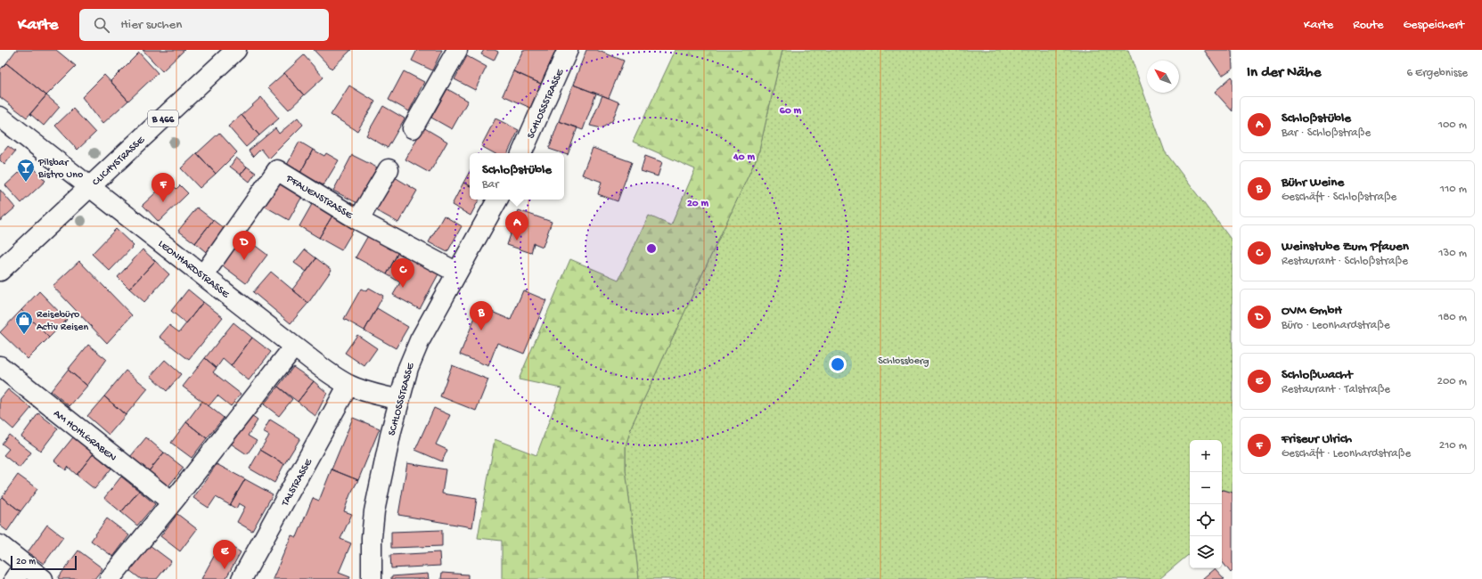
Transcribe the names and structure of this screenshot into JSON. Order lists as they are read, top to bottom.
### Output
{
  "streets": {
    "street": [
      "SCHLOSSSTRASSE",
      "B 466",
      "CLICHYSTRASSE",
      "PFAUENSTRASSE",
      "LEONHARDSTRASSE",
      "AM HOHLGRABEN",
      "TALSTRASSE"
    ]
  },
  "crossings": [
    ["SCHLOSSSTRASSE", "PFAUENSTRASSE"],
    ["SCHLOSSSTRASSE", "LEONHARDSTRASSE"],
    ["CLICHYSTRASSE", "LEONHARDSTRASSE"],
    ["PFAUENSTRASSE", "LEONHARDSTRASSE"],
    ["LEONHARDSTRASSE", "TALSTRASSE"]
  ],
  "parks": ["Schlossberg"],
  "places": {
    "bar": ["Pilsbar Bistro Uno"],
    "shop": ["Reisebüro Activ Reisen"]
  },
  "scale_bar": "20 m",
  "north": "top left",
  "page": {
    "header": "Karte",
    "search": "Hier suchen",
    "nav": ["Karte", "Route", "Gespeichert"],
    "heading": ["In der Nähe", "6 Ergebnisse"],
    "list": [
      {
        "mark": "A",
        "name": "Schloßstüble",
        "note": "Bar · Schloßstraße",
        "value": "100 m"
      },
      {
        "mark": "B",
        "name": "Bühr Weine",
        "note": "Geschäft · Schloßstraße",
        "value": "110 m"
      },
      {
        "mark": "C",
        "name": "Weinstube Zum Pfauen",
        "note": "Restaurant · Schloßstraße",
        "value": "130 m"
      },
      {
        "mark": "D",
        "name": "OVM GmbH",
        "note": "Büro · Leonhardstraße",
        "value": "180 m"
      },
      {
        "mark": "E",
        "name": "Schloßwacht",
        "note": "Restaurant · Talstraße",
        "value": "200 m"
      },
      {
        "mark": "F",
        "name": "Friseur Ulrich",
        "note": "Geschäft · Leonhardstraße",
        "value": "210 m"
      }
    ],
    "popup": ["Schloßstüble", "Bar"],
    "pins": [
      "F",
      "A",
      "D",
      "C",
      "B",
      "E"
    ],
    "map_buttons": ["+", "−"],
    "scale": "20 m"
  },
  "rings": ["60 m", "40 m", "20 m"]
}
